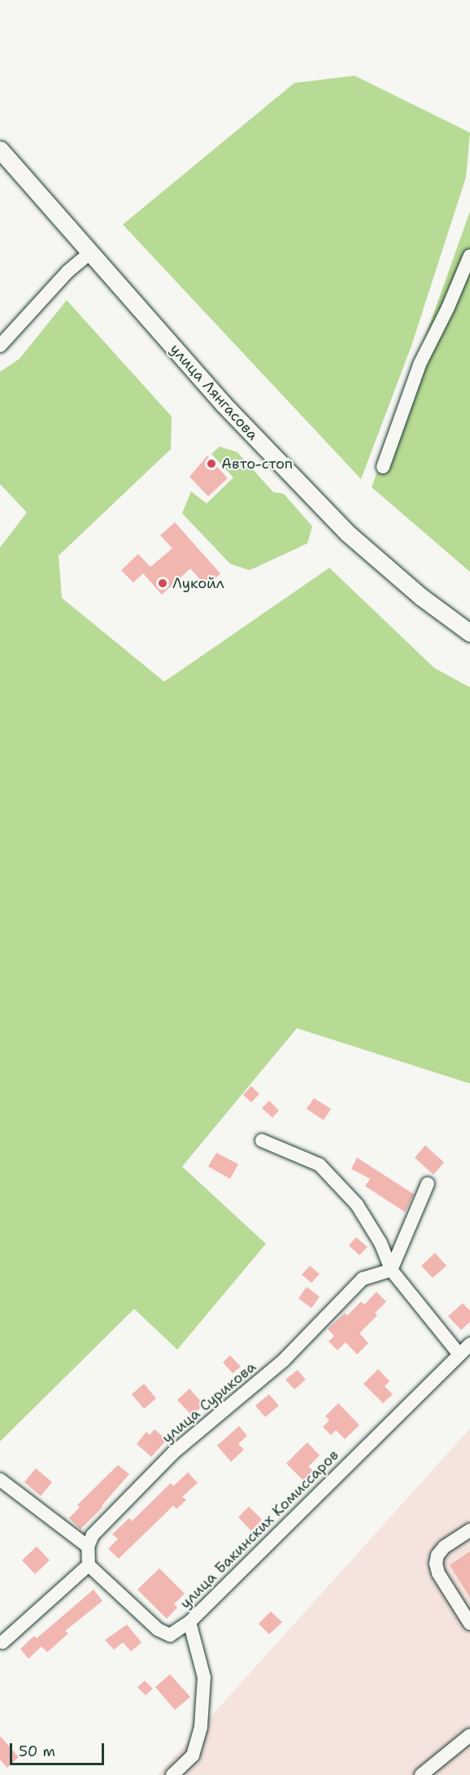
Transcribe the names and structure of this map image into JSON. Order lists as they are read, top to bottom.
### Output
{
  "streets": {
    "main road": ["улица Лянгасова"],
    "street": ["улица Сурикова", "улица Бакинских Комиссаров"]
  },
  "places": ["Авто-стоп", "Лукойл"],
  "scale_bar": "50 m"
}
